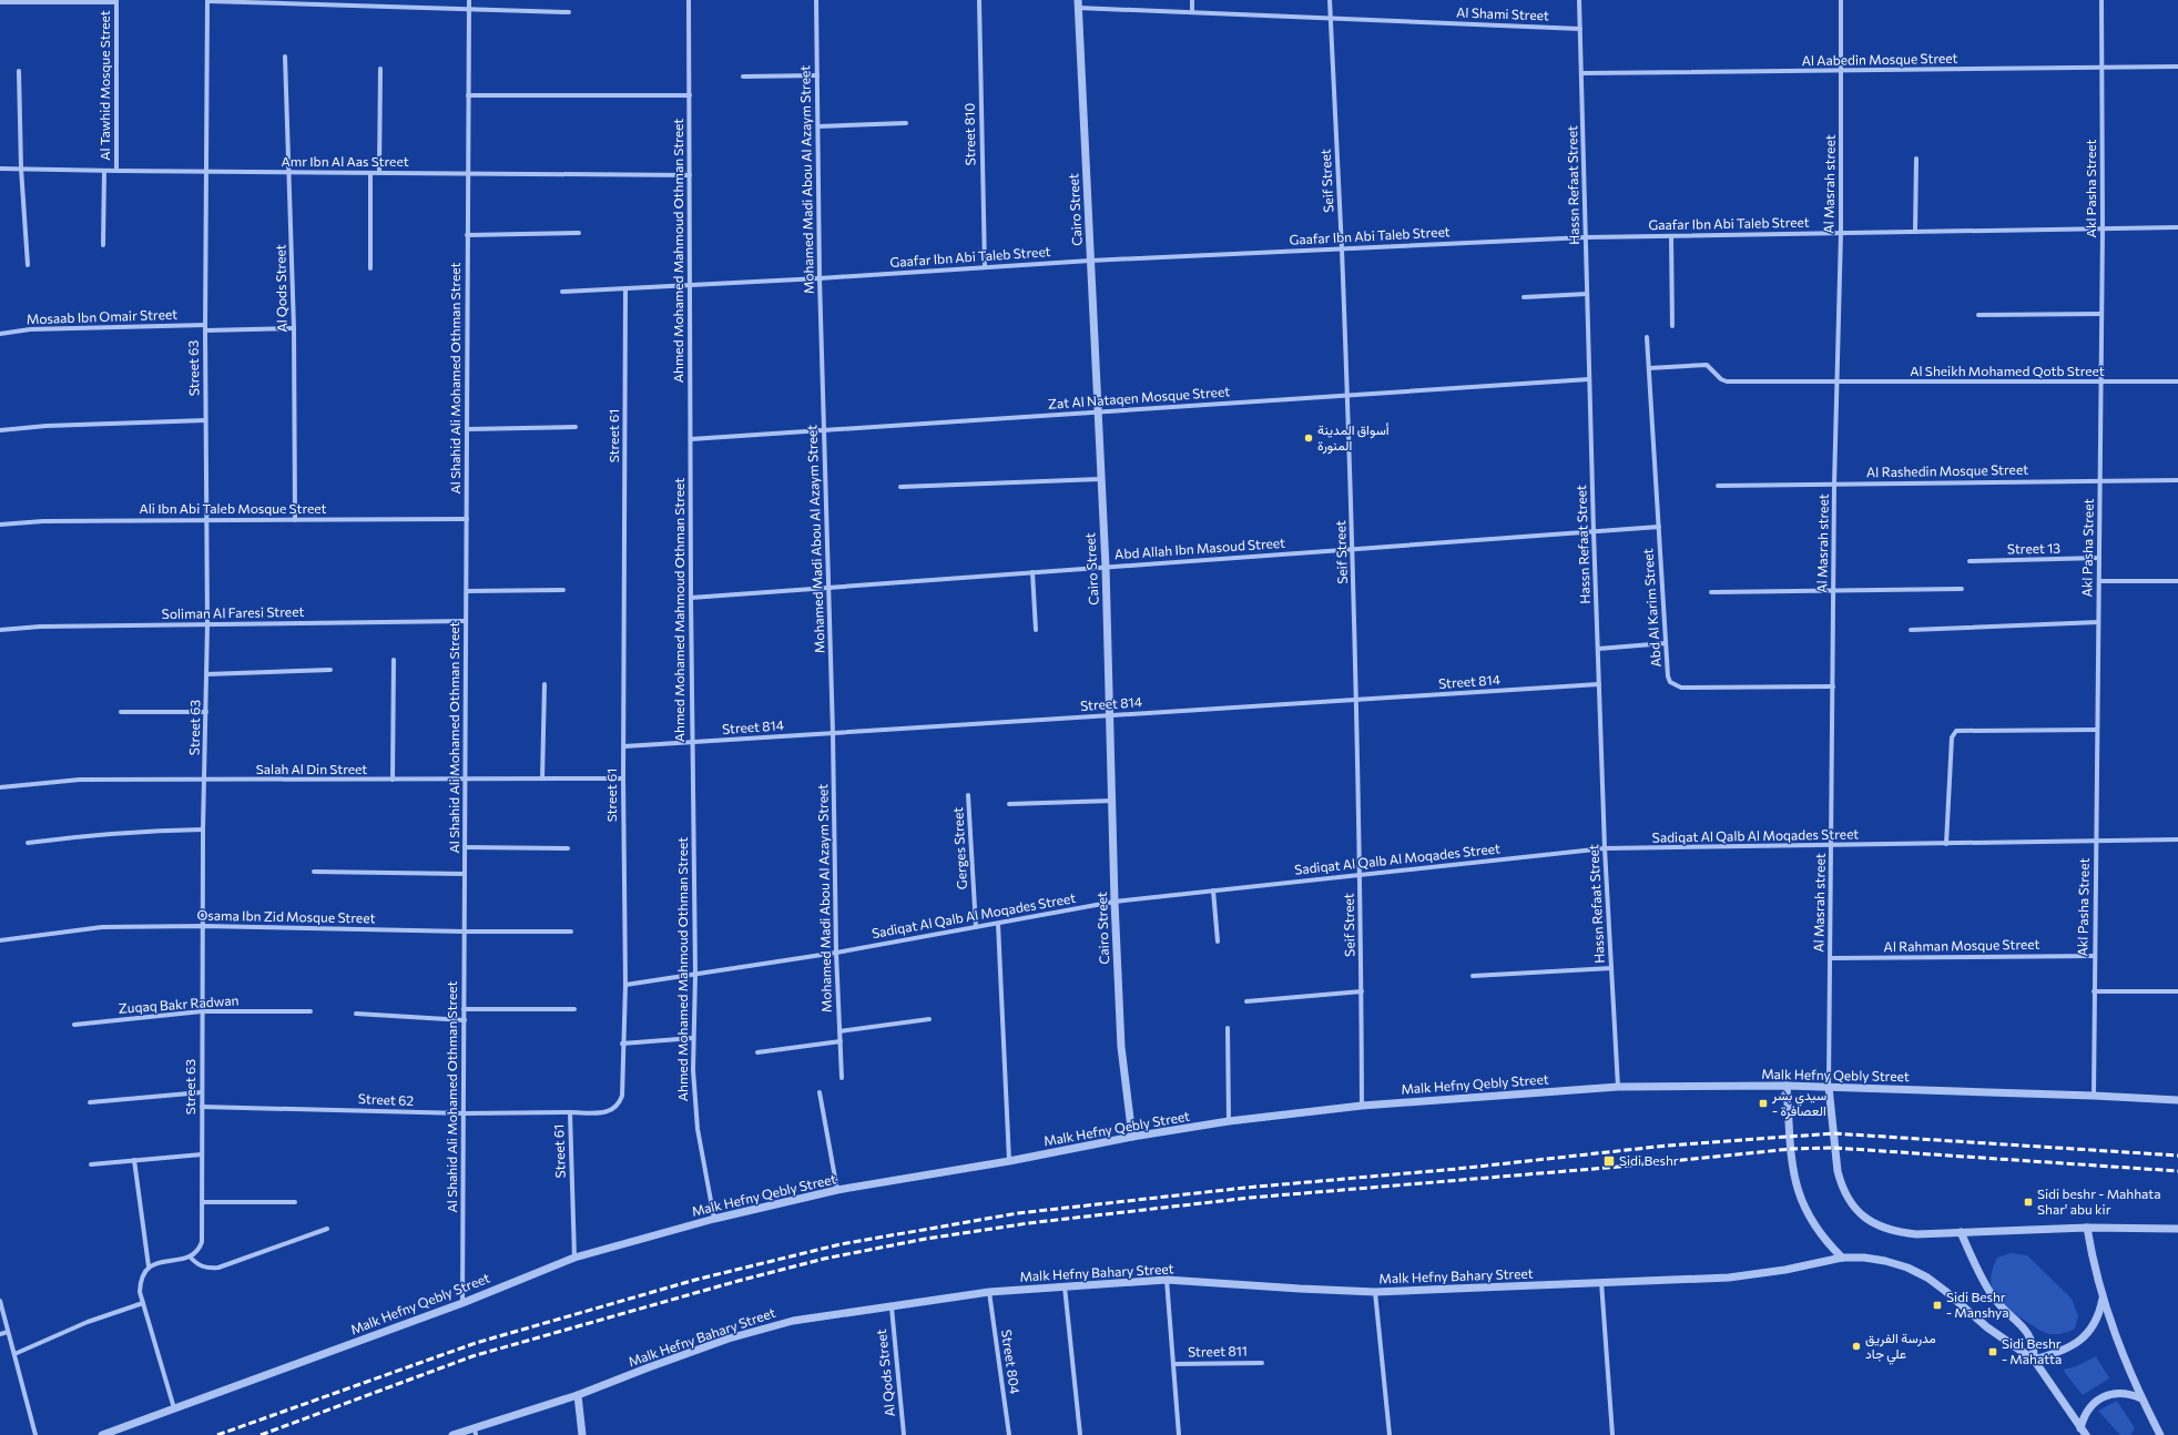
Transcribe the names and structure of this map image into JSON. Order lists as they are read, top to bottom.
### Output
{
  "streets": {
    "street": [
      "Al Shami Street",
      "Al Aabedin Mosque Street",
      "Al Tawhid Mosque Street",
      "Street 810",
      "Amr Ibn Al Aas Street",
      "Mohamed Madi Abou Al Azaym Street",
      "Seif Street",
      "Al Masrah street",
      "Hassn Refaat Street",
      "Akl Pasha Street",
      "Cairo Street",
      "Gaafar Ibn Abi Taleb Street",
      "Ahmed Mohamed Mahmoud Othman Street",
      "Al Qods Street",
      "Mosaab Ibn Omair Street",
      "Street 63",
      "Al Sheikh Mohamed Qotb Street",
      "Al Shahid Ali Mohamed Othman Street",
      "Zat Al Nataqen Mosque Street",
      "Street 61",
      "Al Rashedin Mosque Street",
      "Ali Ibn Abi Taleb Mosque Street",
      "Abd Allah Ibn Masoud Street",
      "Street 13",
      "Abd Al Karim Street",
      "Soliman Al Faresi Street",
      "Street 814",
      "Salah Al Din Street",
      "Sadiqat Al Qalb Al Moqades Street",
      "Gerges Street",
      "Osama Ibn Zid Mosque Street",
      "Al Rahman Mosque Street",
      "Zuqaq Bakr Radwan",
      "Malk Hefny Qebly Street",
      "Street 62",
      "Malk Hefny Bahary Street",
      "Street 811",
      "Street 804"
    ]
  },
  "crossings": [
    ["Al Shami Street", "Seif Street"],
    ["Al Shami Street", "Hassn Refaat Street"],
    ["Al Shami Street", "Cairo Street"],
    ["Al Aabedin Mosque Street", "Al Masrah street"],
    ["Al Aabedin Mosque Street", "Hassn Refaat Street"],
    ["Al Aabedin Mosque Street", "Akl Pasha Street"],
    ["Al Tawhid Mosque Street", "Amr Ibn Al Aas Street"],
    ["Street 810", "Gaafar Ibn Abi Taleb Street"],
    ["Amr Ibn Al Aas Street", "Ahmed Mohamed Mahmoud Othman Street"],
    ["Amr Ibn Al Aas Street", "Al Qods Street"],
    ["Amr Ibn Al Aas Street", "Street 63"],
    ["Amr Ibn Al Aas Street", "Al Shahid Ali Mohamed Othman Street"],
    ["Mohamed Madi Abou Al Azaym Street", "Gaafar Ibn Abi Taleb Street"],
    ["Mohamed Madi Abou Al Azaym Street", "Zat Al Nataqen Mosque Street"],
    ["Mohamed Madi Abou Al Azaym Street", "Abd Allah Ibn Masoud Street"],
    ["Mohamed Madi Abou Al Azaym Street", "Street 814"],
    ["Mohamed Madi Abou Al Azaym Street", "Sadiqat Al Qalb Al Moqades Street"],
    ["Seif Street", "Gaafar Ibn Abi Taleb Street"],
    ["Seif Street", "Zat Al Nataqen Mosque Street"],
    ["Seif Street", "Abd Allah Ibn Masoud Street"],
    ["Seif Street", "Street 814"],
    ["Seif Street", "Sadiqat Al Qalb Al Moqades Street"],
    ["Seif Street", "Malk Hefny Qebly Street"],
    ["Al Masrah street", "Gaafar Ibn Abi Taleb Street"],
    ["Al Masrah street", "Al Sheikh Mohamed Qotb Street"],
    ["Al Masrah street", "Al Rashedin Mosque Street"],
    ["Al Masrah street", "Abd Al Karim Street"],
    ["Al Masrah street", "Sadiqat Al Qalb Al Moqades Street"],
    ["Al Masrah street", "Al Rahman Mosque Street"],
    ["Al Masrah street", "Malk Hefny Qebly Street"],
    ["Hassn Refaat Street", "Gaafar Ibn Abi Taleb Street"],
    ["Hassn Refaat Street", "Zat Al Nataqen Mosque Street"],
    ["Hassn Refaat Street", "Abd Allah Ibn Masoud Street"],
    ["Hassn Refaat Street", "Street 814"],
    ["Hassn Refaat Street", "Sadiqat Al Qalb Al Moqades Street"],
    ["Hassn Refaat Street", "Malk Hefny Qebly Street"],
    ["Akl Pasha Street", "Gaafar Ibn Abi Taleb Street"],
    ["Akl Pasha Street", "Al Sheikh Mohamed Qotb Street"],
    ["Akl Pasha Street", "Al Rashedin Mosque Street"],
    ["Akl Pasha Street", "Street 13"],
    ["Akl Pasha Street", "Sadiqat Al Qalb Al Moqades Street"],
    ["Akl Pasha Street", "Al Rahman Mosque Street"],
    ["Akl Pasha Street", "Malk Hefny Qebly Street"],
    ["Cairo Street", "Gaafar Ibn Abi Taleb Street"],
    ["Cairo Street", "Zat Al Nataqen Mosque Street"],
    ["Cairo Street", "Abd Allah Ibn Masoud Street"],
    ["Cairo Street", "Street 814"],
    ["Cairo Street", "Sadiqat Al Qalb Al Moqades Street"],
    ["Cairo Street", "Malk Hefny Qebly Street"],
    ["Gaafar Ibn Abi Taleb Street", "Ahmed Mohamed Mahmoud Othman Street"],
    ["Gaafar Ibn Abi Taleb Street", "Street 61"],
    ["Ahmed Mohamed Mahmoud Othman Street", "Zat Al Nataqen Mosque Street"],
    ["Ahmed Mohamed Mahmoud Othman Street", "Abd Allah Ibn Masoud Street"],
    ["Ahmed Mohamed Mahmoud Othman Street", "Street 814"],
    ["Ahmed Mohamed Mahmoud Othman Street", "Sadiqat Al Qalb Al Moqades Street"],
    ["Ahmed Mohamed Mahmoud Othman Street", "Malk Hefny Qebly Street"],
    ["Al Qods Street", "Ali Ibn Abi Taleb Mosque Street"],
    ["Al Qods Street", "Malk Hefny Bahary Street"],
    ["Mosaab Ibn Omair Street", "Street 63"],
    ["Street 63", "Ali Ibn Abi Taleb Mosque Street"],
    ["Street 63", "Soliman Al Faresi Street"],
    ["Street 63", "Salah Al Din Street"],
    ["Street 63", "Osama Ibn Zid Mosque Street"],
    ["Street 63", "Zuqaq Bakr Radwan"],
    ["Street 63", "Street 62"],
    ["Al Shahid Ali Mohamed Othman Street", "Ali Ibn Abi Taleb Mosque Street"],
    ["Al Shahid Ali Mohamed Othman Street", "Soliman Al Faresi Street"],
    ["Al Shahid Ali Mohamed Othman Street", "Salah Al Din Street"],
    ["Al Shahid Ali Mohamed Othman Street", "Osama Ibn Zid Mosque Street"],
    ["Al Shahid Ali Mohamed Othman Street", "Malk Hefny Qebly Street"],
    ["Al Shahid Ali Mohamed Othman Street", "Street 62"],
    ["Street 61", "Street 814"],
    ["Street 61", "Salah Al Din Street"],
    ["Street 61", "Sadiqat Al Qalb Al Moqades Street"],
    ["Street 61", "Malk Hefny Qebly Street"],
    ["Street 61", "Street 62"],
    ["Abd Allah Ibn Masoud Street", "Abd Al Karim Street"],
    ["Sadiqat Al Qalb Al Moqades Street", "Gerges Street"],
    ["Malk Hefny Bahary Street", "Street 811"],
    ["Malk Hefny Bahary Street", "Street 804"]
  ],
  "places": {
    "other": ["أسواق المدينة المنورة", "مدرسة الفريق علي جاد"],
    "transit": [
      "سيدي بشر - العصافرة",
      "Sidi Beshr",
      "Sidi beshr - Mahhata Shar' abu kir",
      "Sidi Beshr - Manshya",
      "Sidi Beshr - Mahatta"
    ]
  }
}
